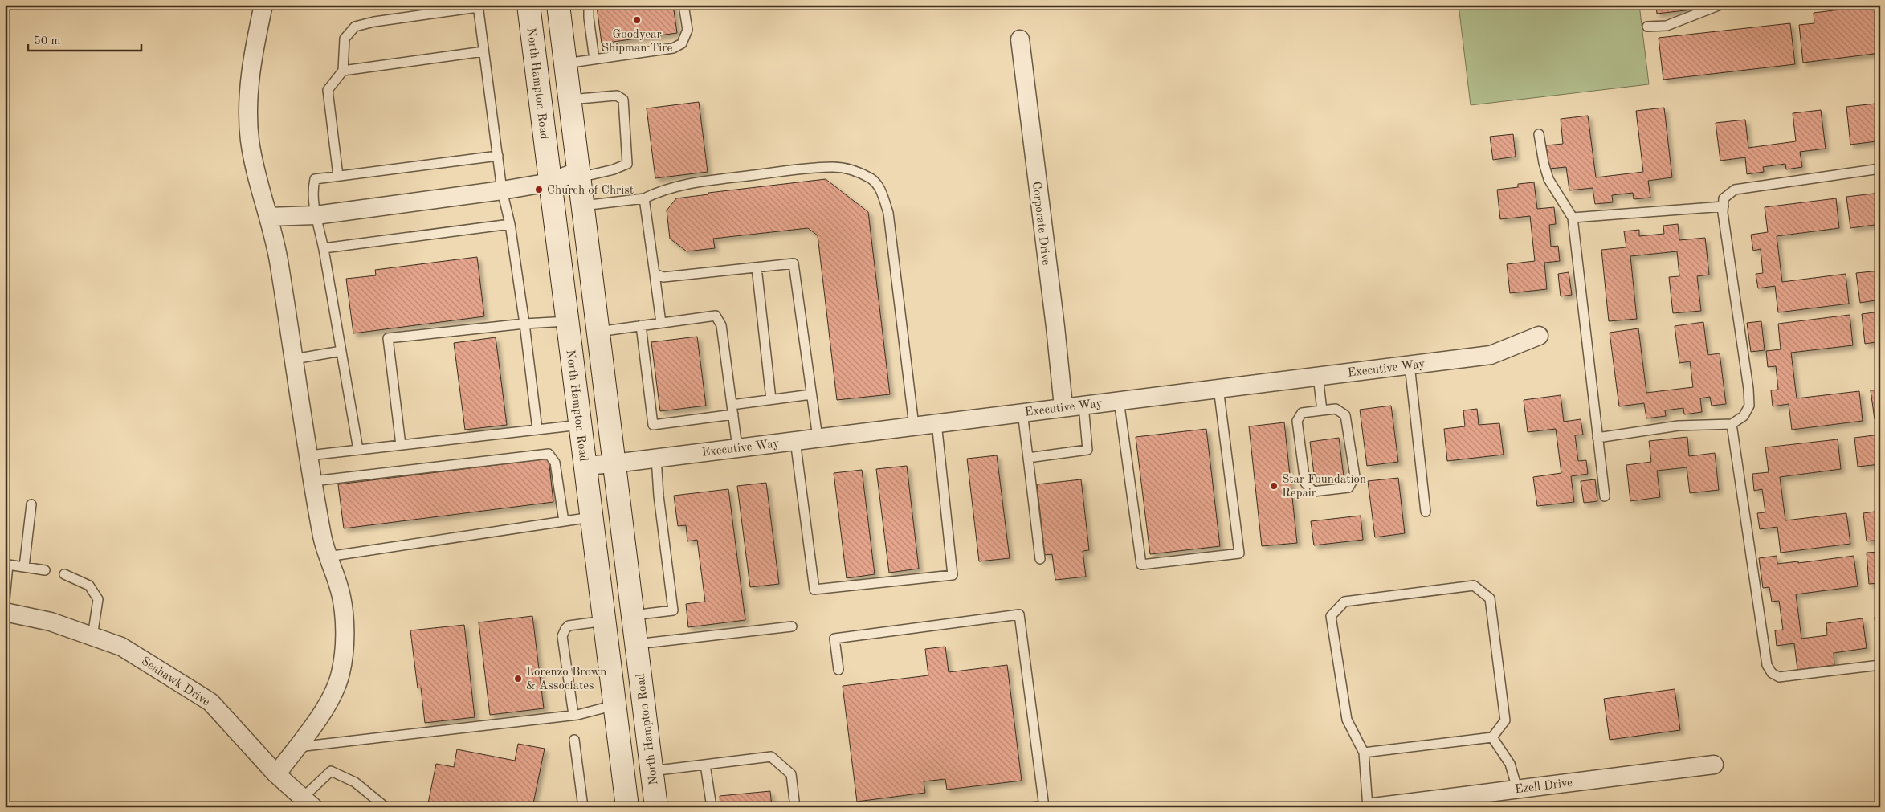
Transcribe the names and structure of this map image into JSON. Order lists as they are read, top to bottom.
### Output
{
  "streets": {
    "main road": ["North Hampton Road"],
    "street": [
      "Corporate Drive",
      "Executive Way",
      "Seahawk Drive",
      "Ezell Drive"
    ]
  },
  "crossings": [
    ["North Hampton Road", "Executive Way"],
    ["Corporate Drive", "Executive Way"]
  ],
  "places": [
    "Goodyear Shipman Tire",
    "Church of Christ",
    "Star Foundation Repair",
    "Lorenzo Brown & Associates"
  ],
  "scale_bar": "50 m"
}
